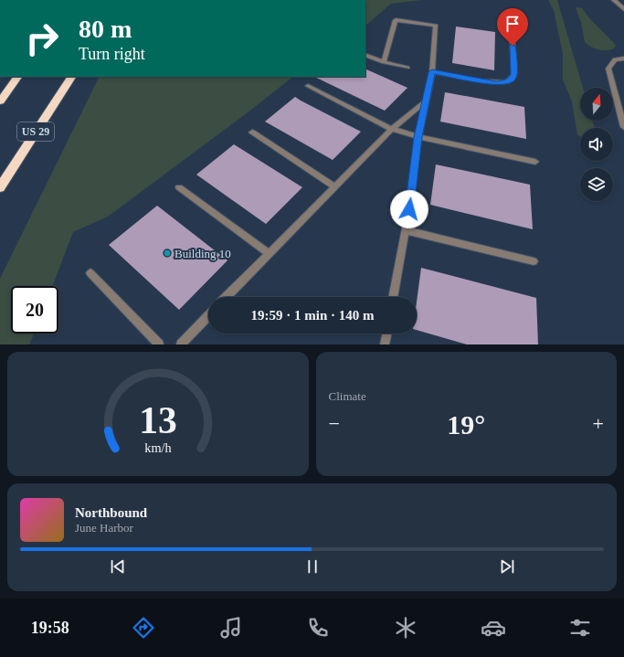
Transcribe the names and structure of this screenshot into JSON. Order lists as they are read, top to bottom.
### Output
{
  "streets": {
    "highway": ["US 29"]
  },
  "places": ["Building 10"],
  "north": "top",
  "page": {
    "turn": ["80 m", "Turn right"],
    "limit": "20",
    "trip": "19:59 · 1 min · 140 m",
    "tile": "Climate",
    "heat": ["−", "19°", "+"],
    "song": ["Northbound", "June Harbor"],
    "tabs": "19:58",
    "gauge": ["13", "km/h"]
  }
}
